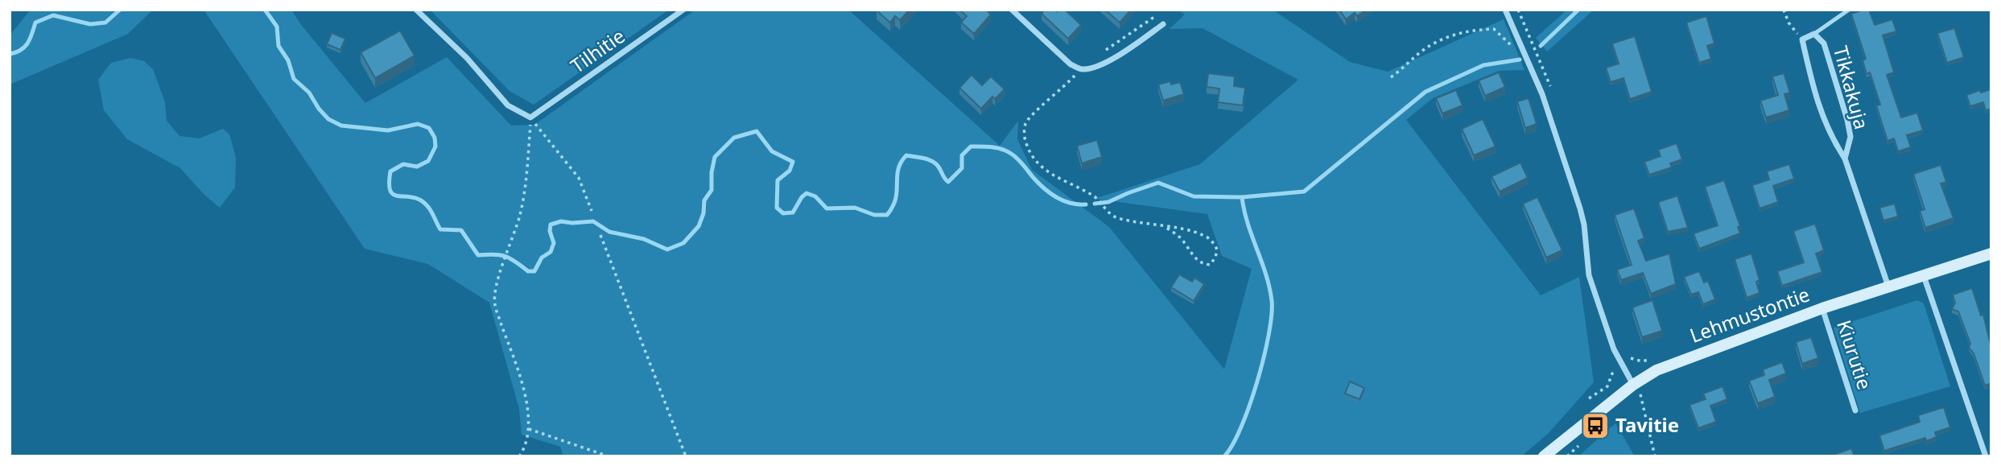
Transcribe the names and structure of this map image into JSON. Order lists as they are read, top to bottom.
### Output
{
  "streets": {
    "main road": ["Lehmustontie"],
    "street": ["Tilhitie", "Tikkakuja", "Kiurutie"]
  },
  "crossings": [
    ["Tikkakuja", "Lehmustontie"],
    ["Lehmustontie", "Kiurutie"]
  ],
  "places": {
    "bus stop": ["Tavitie"]
  }
}
